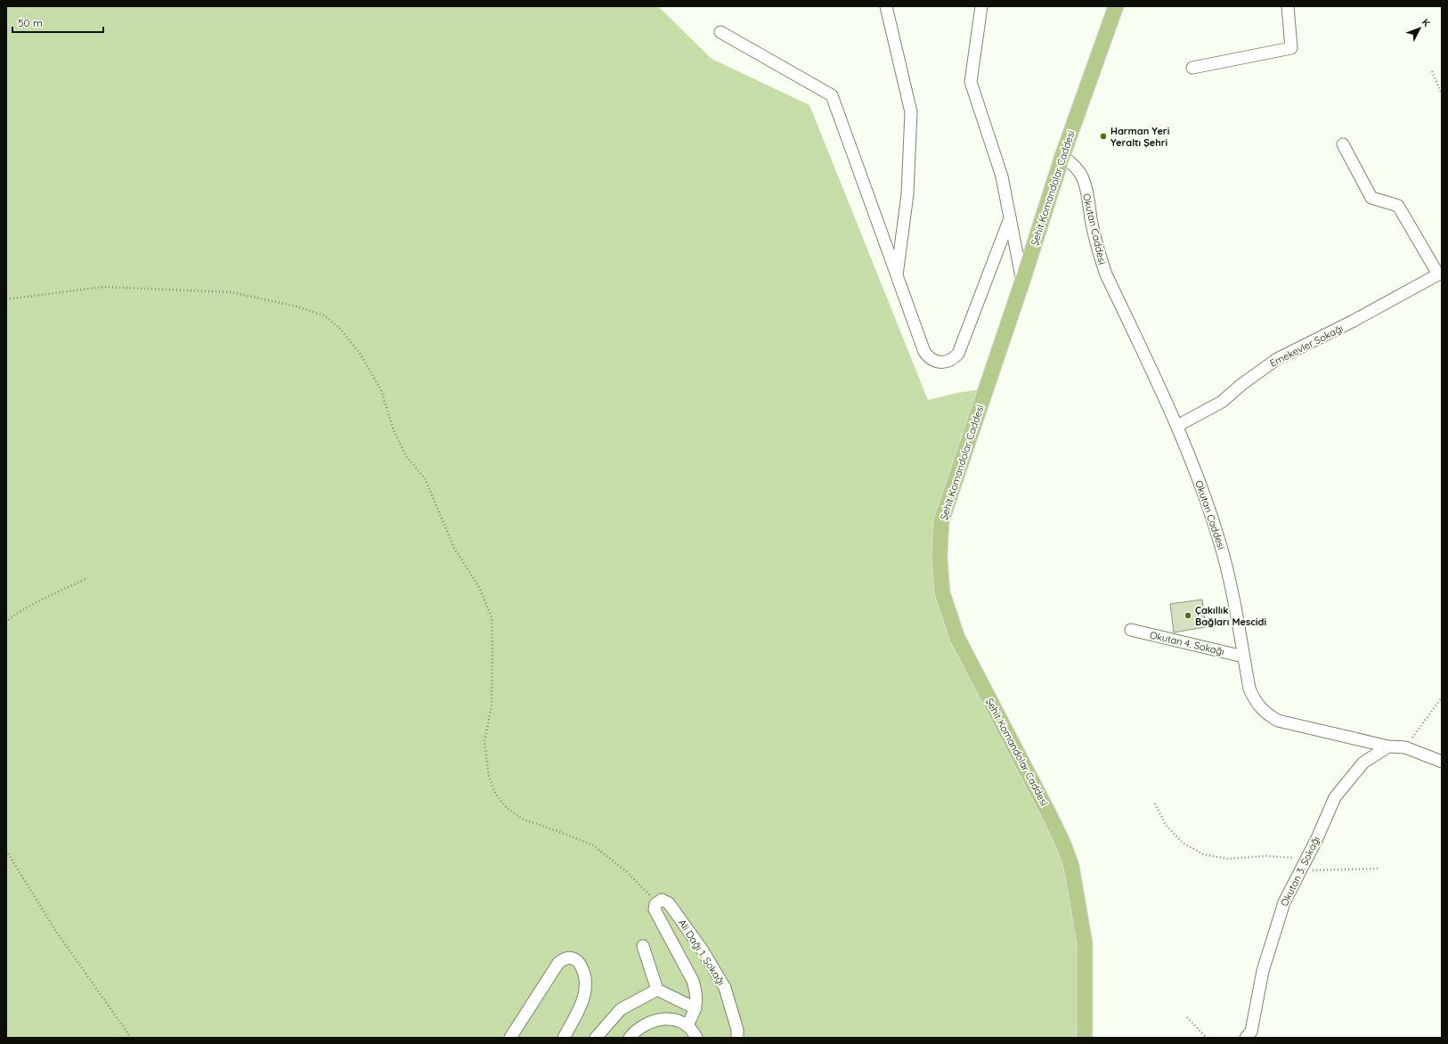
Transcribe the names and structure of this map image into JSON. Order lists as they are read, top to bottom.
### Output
{
  "streets": {
    "main road": ["Şehit Komandolar Caddesi"],
    "street": [
      "Okutan Caddesi",
      "Emekevler Sokağı",
      "Okutan 4. Sokağı",
      "Okutan 3. Sokağı",
      "Ali Dağı 1. Sokağı"
    ]
  },
  "crossings": [
    ["Şehit Komandolar Caddesi", "Okutan Caddesi"],
    ["Okutan Caddesi", "Emekevler Sokağı"],
    ["Okutan Caddesi", "Okutan 4. Sokağı"],
    ["Okutan Caddesi", "Okutan 3. Sokağı"]
  ],
  "places": ["Harman Yeri Yeraltı Şehri", "Çakıllık Bağları Mescidi"],
  "scale_bar": "50 m",
  "north": "top right"
}
